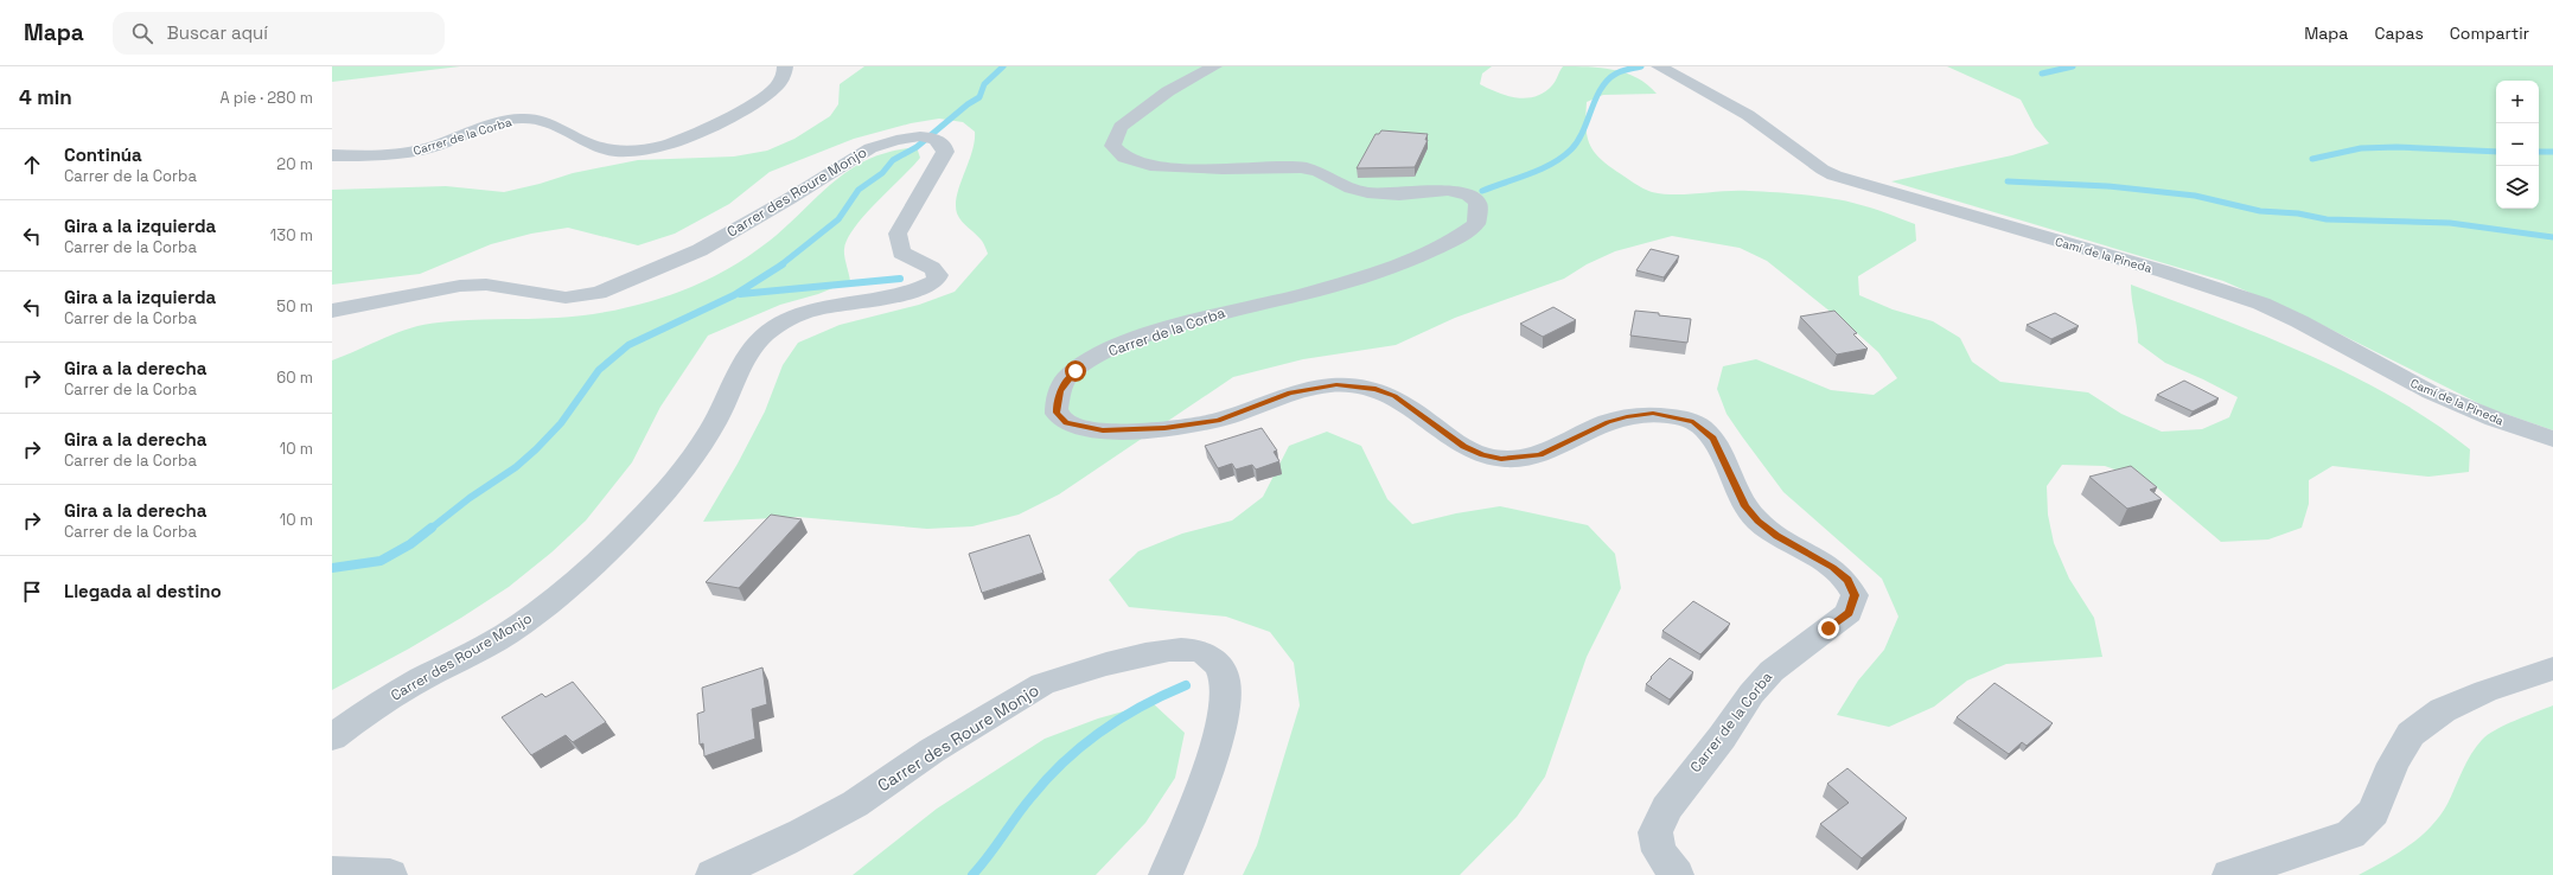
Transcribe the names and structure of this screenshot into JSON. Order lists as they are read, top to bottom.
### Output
{
  "streets": {
    "street": ["Carrer de la Corba", "Carrer des Roure Monjo", "Camí de la Pineda"]
  },
  "page": {
    "header": "Mapa",
    "search": "Buscar aquí",
    "nav": ["Mapa", "Capas", "Compartir"],
    "heading": ["4 min", "A pie · 280 m"],
    "map_buttons": ["+", "−"],
    "list": [
      ["Continúa", "Carrer de la Corba", "20 m"],
      ["Gira a la izquierda", "Carrer de la Corba", "130 m"],
      ["Gira a la izquierda", "Carrer de la Corba", "50 m"],
      ["Gira a la derecha", "Carrer de la Corba", "60 m"],
      ["Gira a la derecha", "Carrer de la Corba", "10 m"],
      ["Gira a la derecha", "Carrer de la Corba", "10 m"],
      "Llegada al destino"
    ]
  }
}
